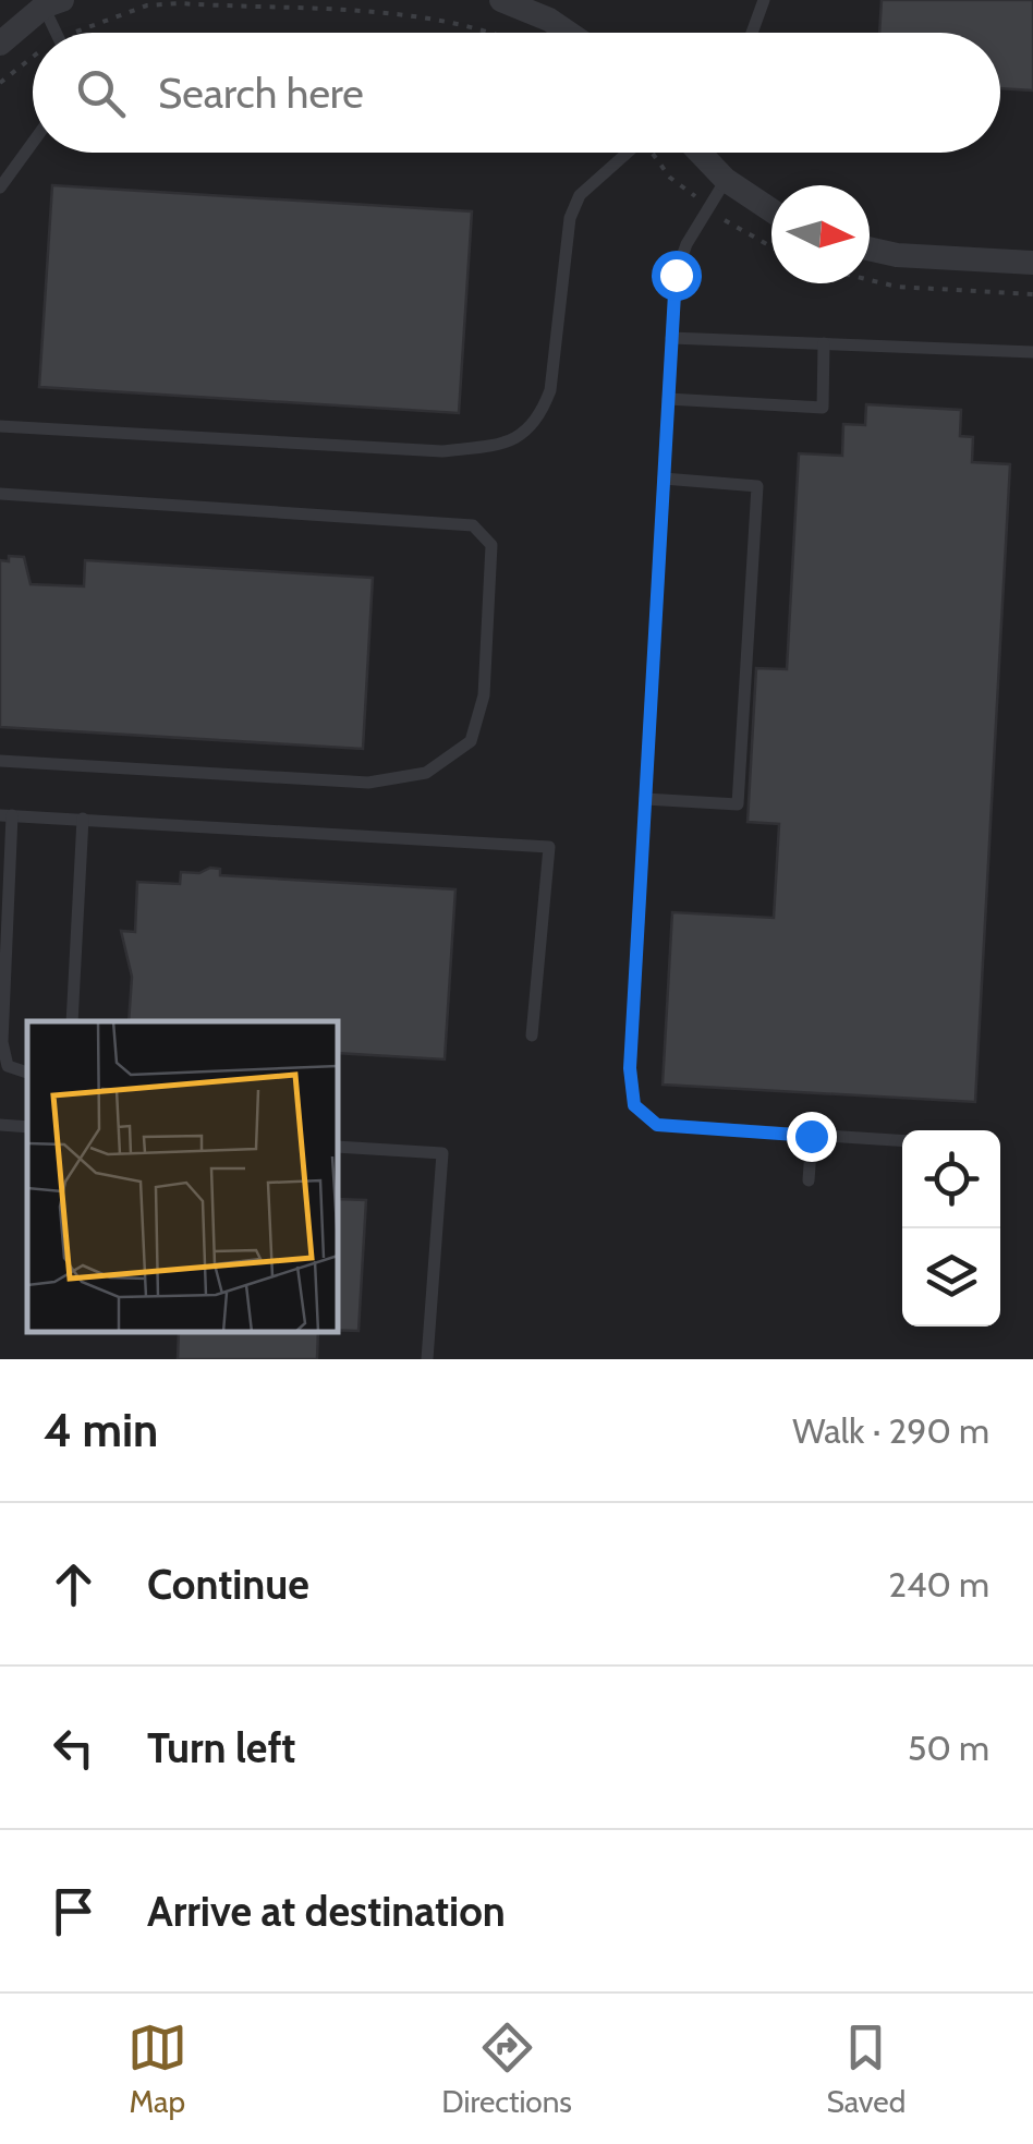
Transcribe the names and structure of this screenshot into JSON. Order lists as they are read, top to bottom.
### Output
{
  "north": "right",
  "page": {
    "search": "Search here",
    "heading": ["4 min", "Walk · 290 m"],
    "list": [
      ["Continue", "240 m"],
      ["Turn left", "50 m"],
      "Arrive at destination"
    ],
    "nav": ["Map", "Directions", "Saved"]
  }
}
